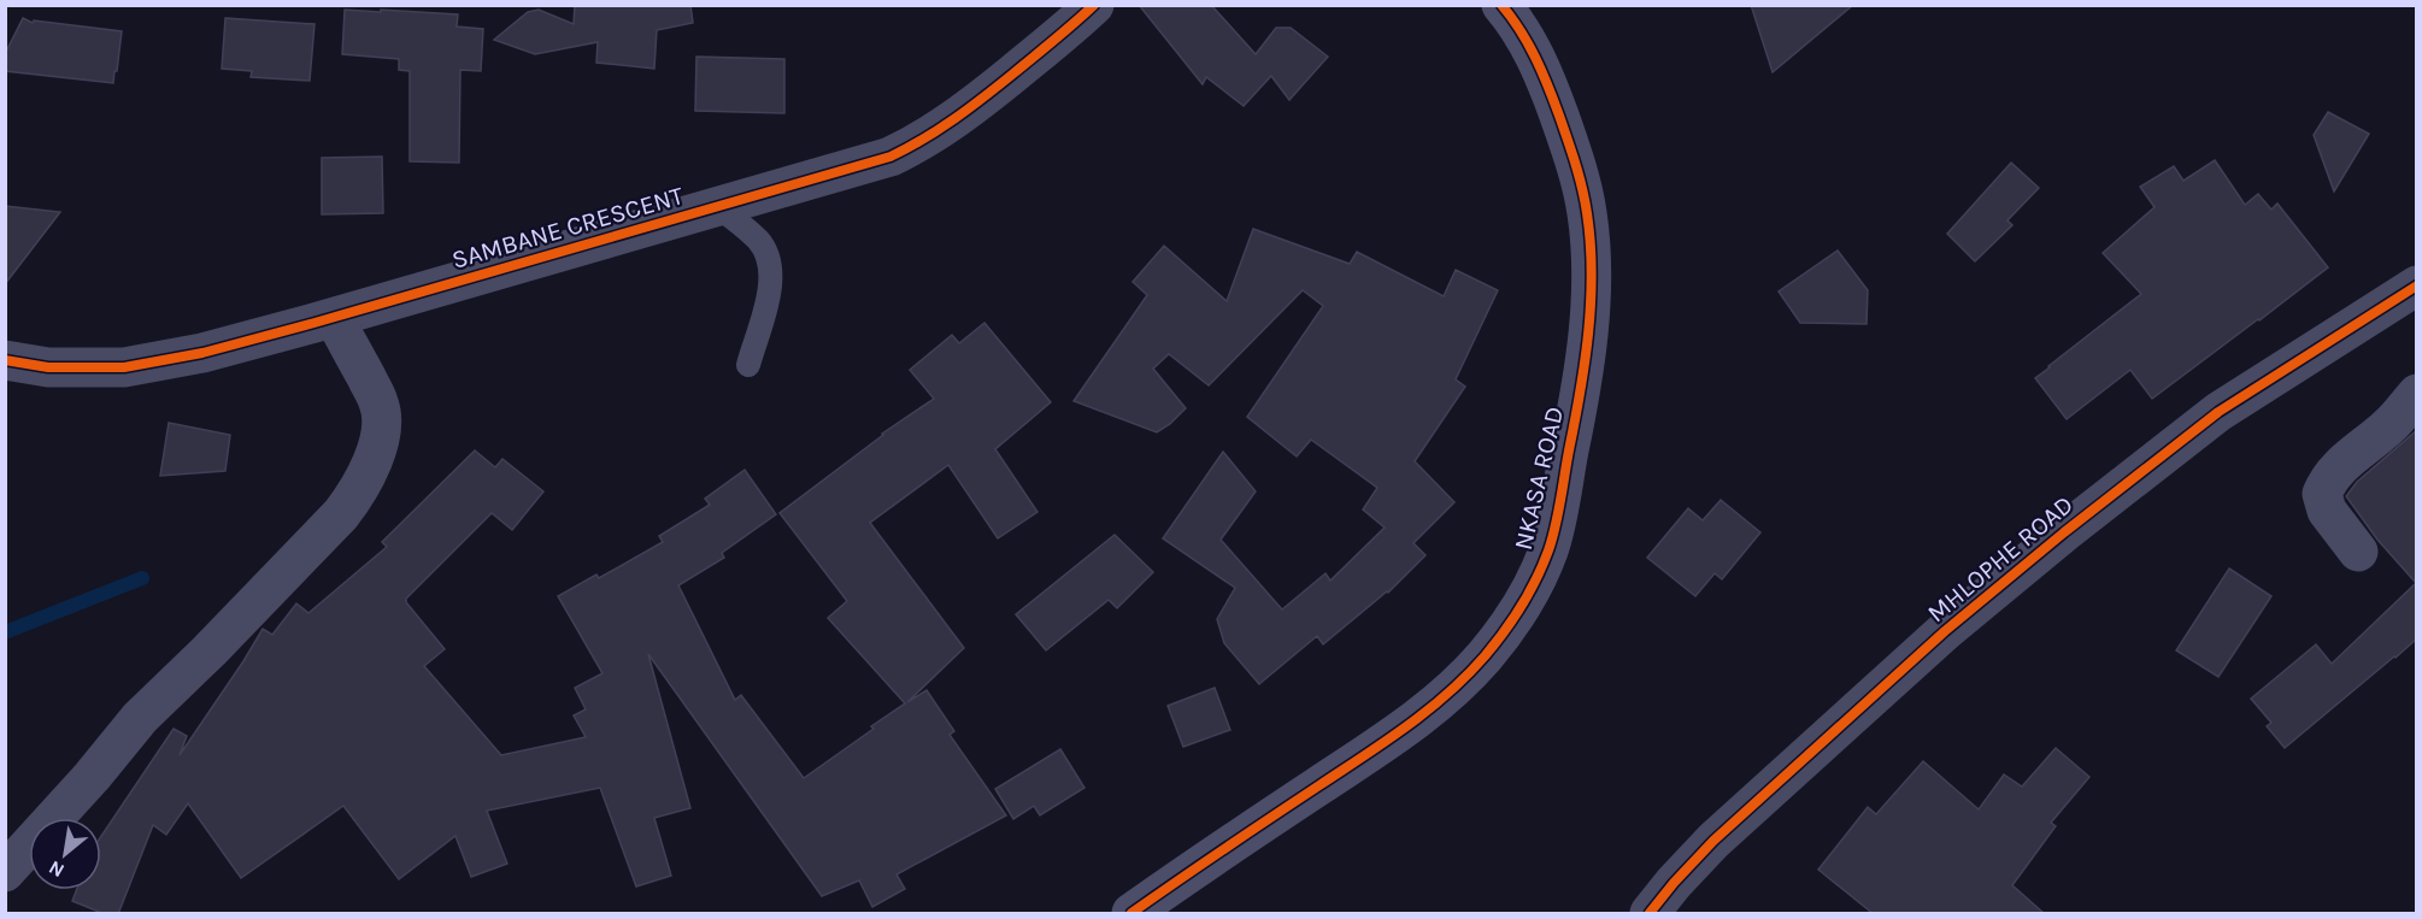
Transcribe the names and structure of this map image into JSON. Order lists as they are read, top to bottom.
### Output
{
  "streets": {
    "street": ["SAMBANE CRESCENT", "NKASA ROAD", "MHLOPHE ROAD"]
  },
  "north": "bottom left"
}
